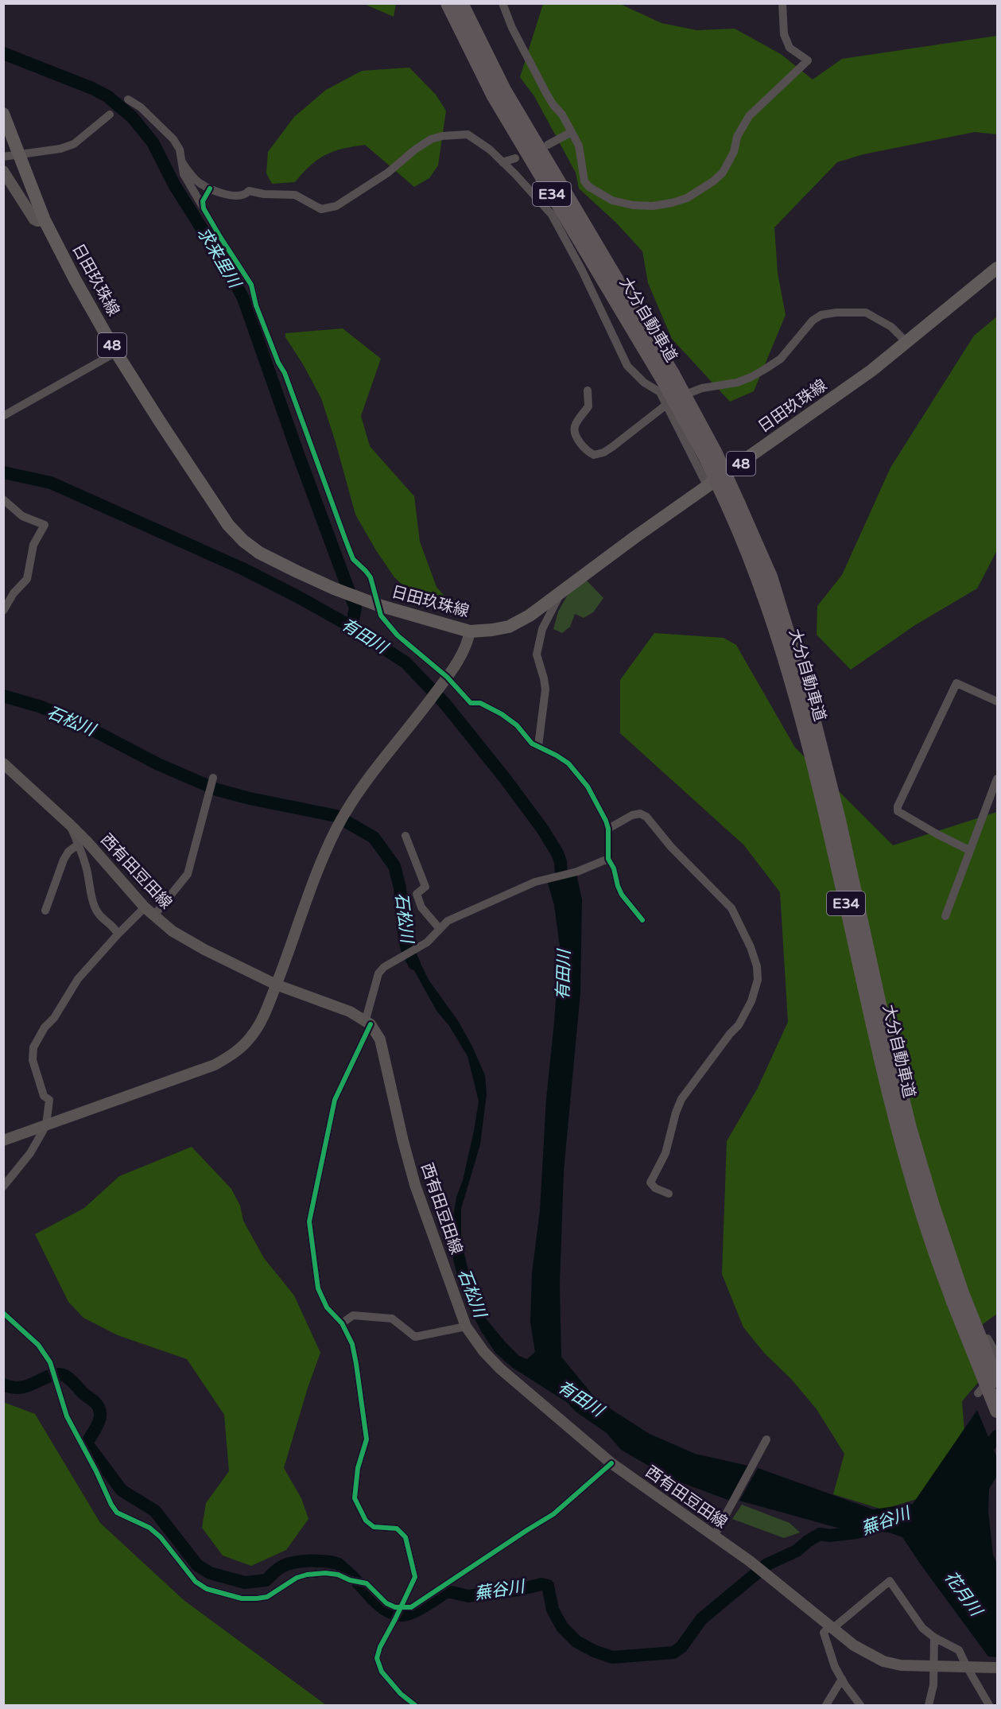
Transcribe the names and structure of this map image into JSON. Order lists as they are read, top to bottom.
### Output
{
  "streets": {
    "highway": ["E34", "大分自動車道"],
    "main road": ["日田玖珠線", "48", "西有田豆田線"]
  },
  "water": [
    "求来里川",
    "有田川",
    "石松川",
    "蕪谷川",
    "花月川"
  ]
}
